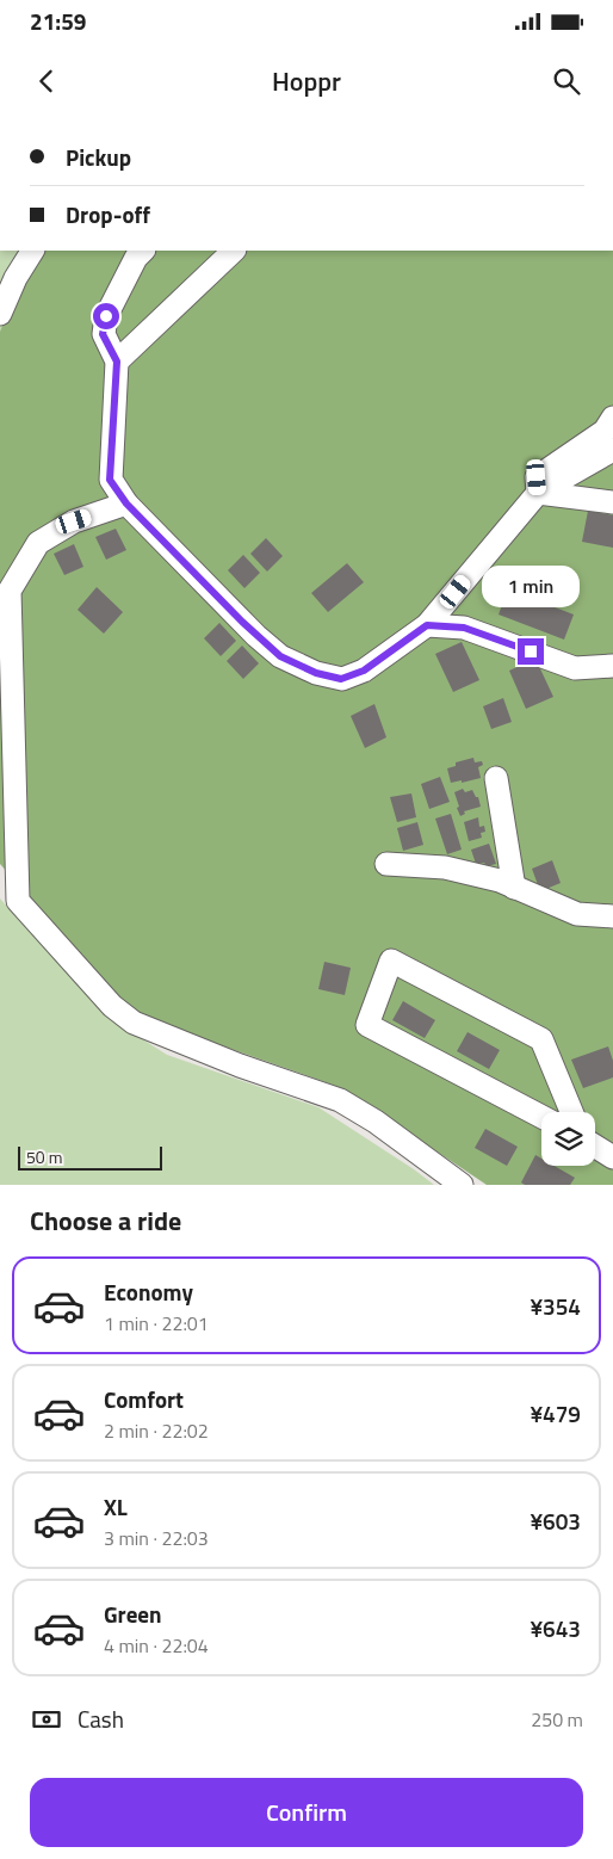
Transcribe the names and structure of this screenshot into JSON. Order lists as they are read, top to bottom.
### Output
{
  "scale_bar": "50 m",
  "page": {
    "status": "21:59",
    "header": "Hoppr",
    "banner": ["Pickup", "Drop-off"],
    "bubble": "1 min",
    "scale": "50 m",
    "heading": "Choose a ride",
    "list": [
      {
        "name": "Economy",
        "note": "1 min · 22:01",
        "value": "¥354"
      },
      {
        "name": "Comfort",
        "note": "2 min · 22:02",
        "value": "¥479"
      },
      {
        "name": "XL",
        "note": "3 min · 22:03",
        "value": "¥603"
      },
      {
        "name": "Green",
        "note": "4 min · 22:04",
        "value": "¥643"
      }
    ],
    "pay": ["Cash", "250 m"],
    "buttons": "Confirm"
  }
}
